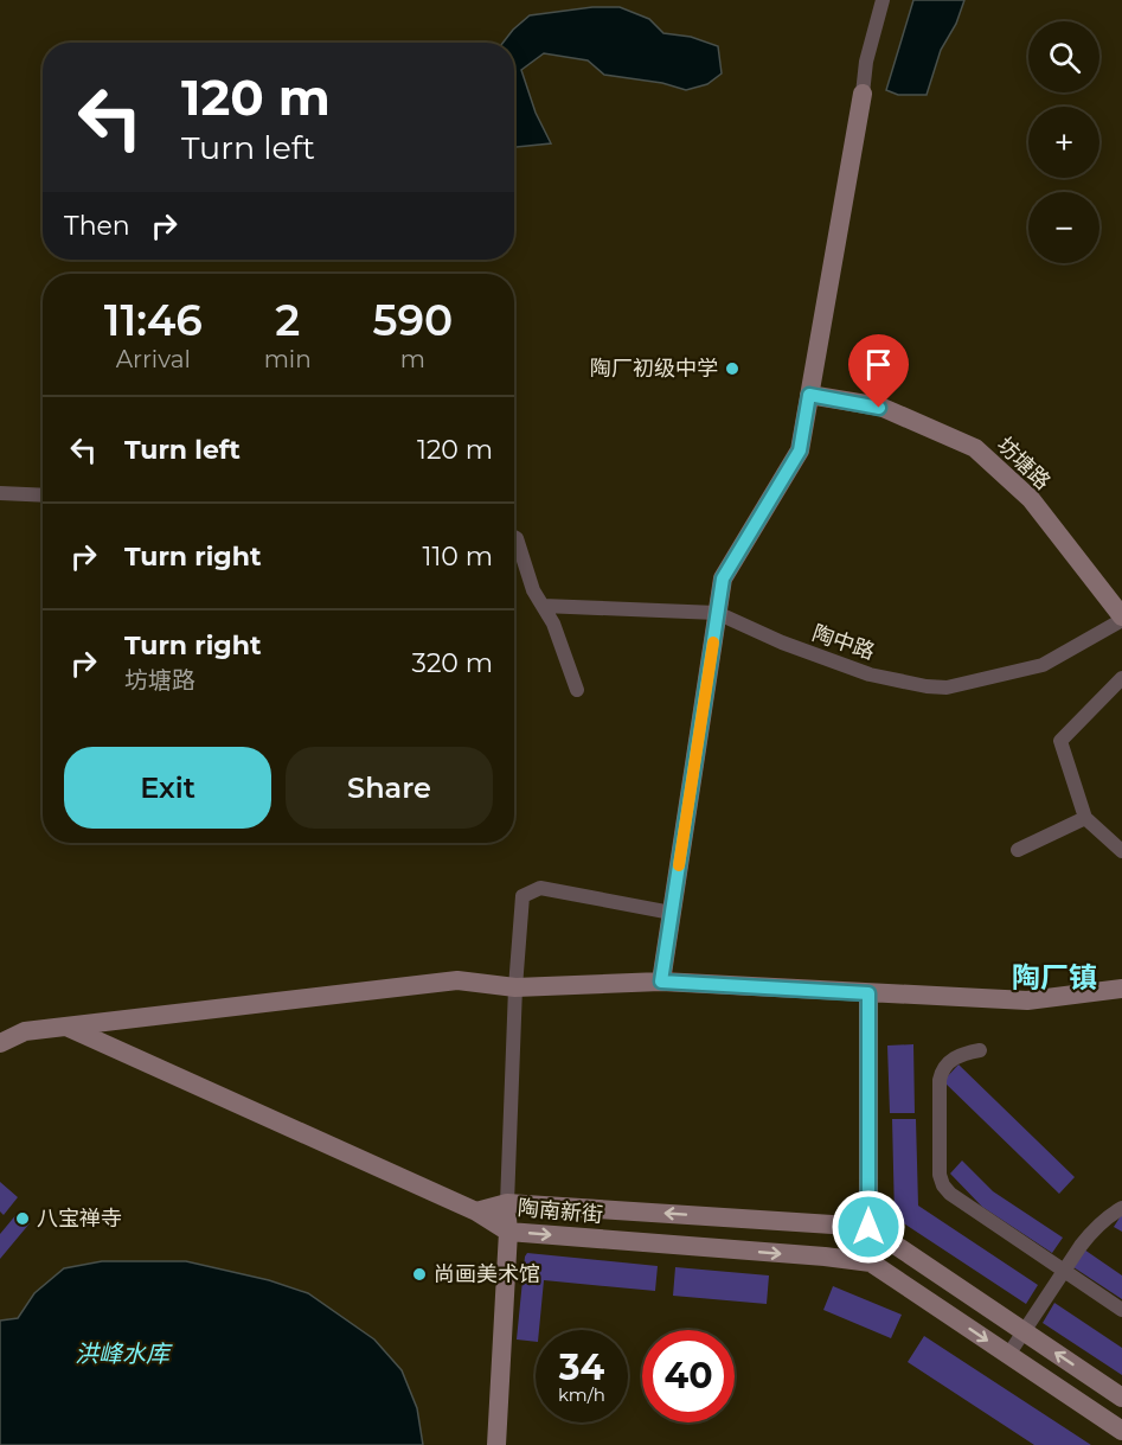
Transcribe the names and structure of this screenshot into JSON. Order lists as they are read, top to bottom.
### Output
{
  "streets": {
    "street": ["坊塘路", "陶中路", "陶南新街"]
  },
  "crossings": [
    ["坊塘路", "陶中路"]
  ],
  "districts": ["陶厂镇"],
  "water": ["洪峰水库"],
  "places": ["陶厂初级中学", "八宝禅寺", "尚画美术馆"],
  "page": {
    "map_buttons": ["+", "−"],
    "turn": ["120 m", "Turn left"],
    "then": "Then",
    "eta": [
      "11:46",
      "Arrival",
      "2",
      "min",
      "590",
      "m"
    ],
    "list": [
      {
        "name": "Turn left",
        "value": "120 m"
      },
      {
        "name": "Turn right",
        "value": "110 m"
      },
      {
        "name": "Turn right",
        "note": "坊塘路",
        "value": "320 m"
      }
    ],
    "buttons": ["Exit", "Share"],
    "speed": "34 km/h",
    "limit": "40"
  }
}
